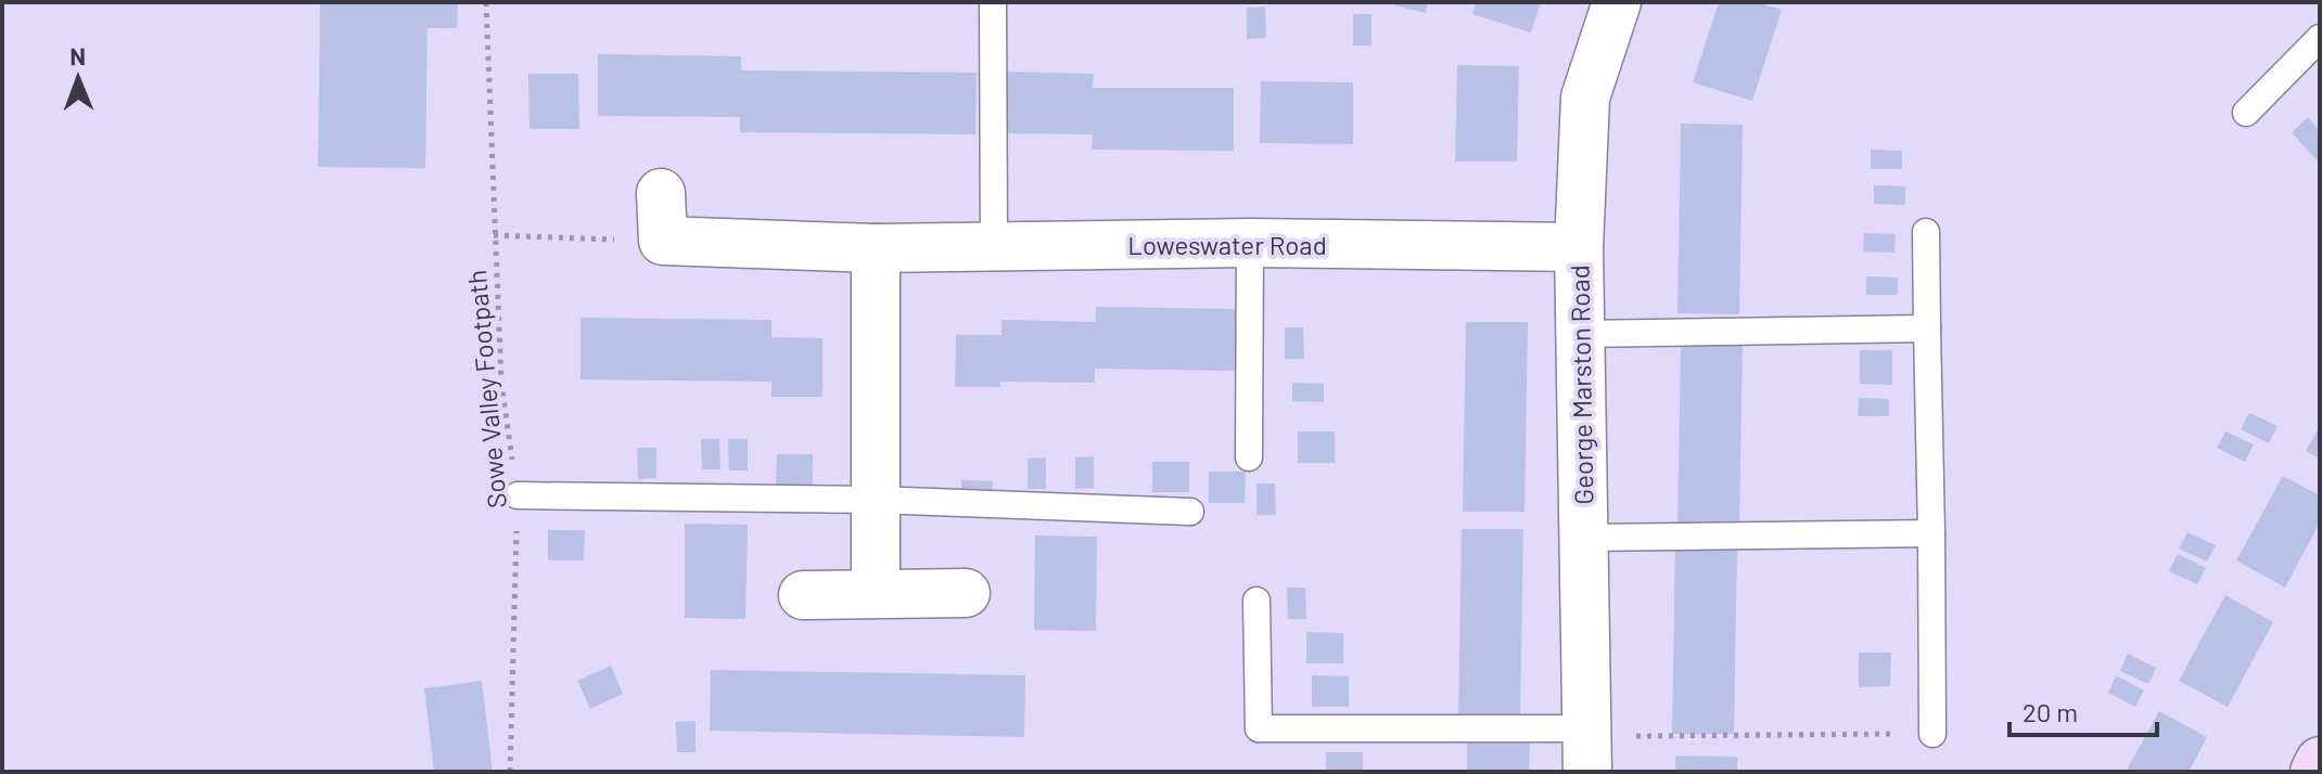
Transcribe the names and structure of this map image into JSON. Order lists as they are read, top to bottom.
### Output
{
  "streets": {
    "street": ["Loweswater Road", "George Marston Road"],
    "path": ["Sowe Valley Footpath"]
  },
  "crossings": [
    ["Loweswater Road", "George Marston Road"]
  ],
  "scale_bar": "20 m",
  "north": "top"
}
